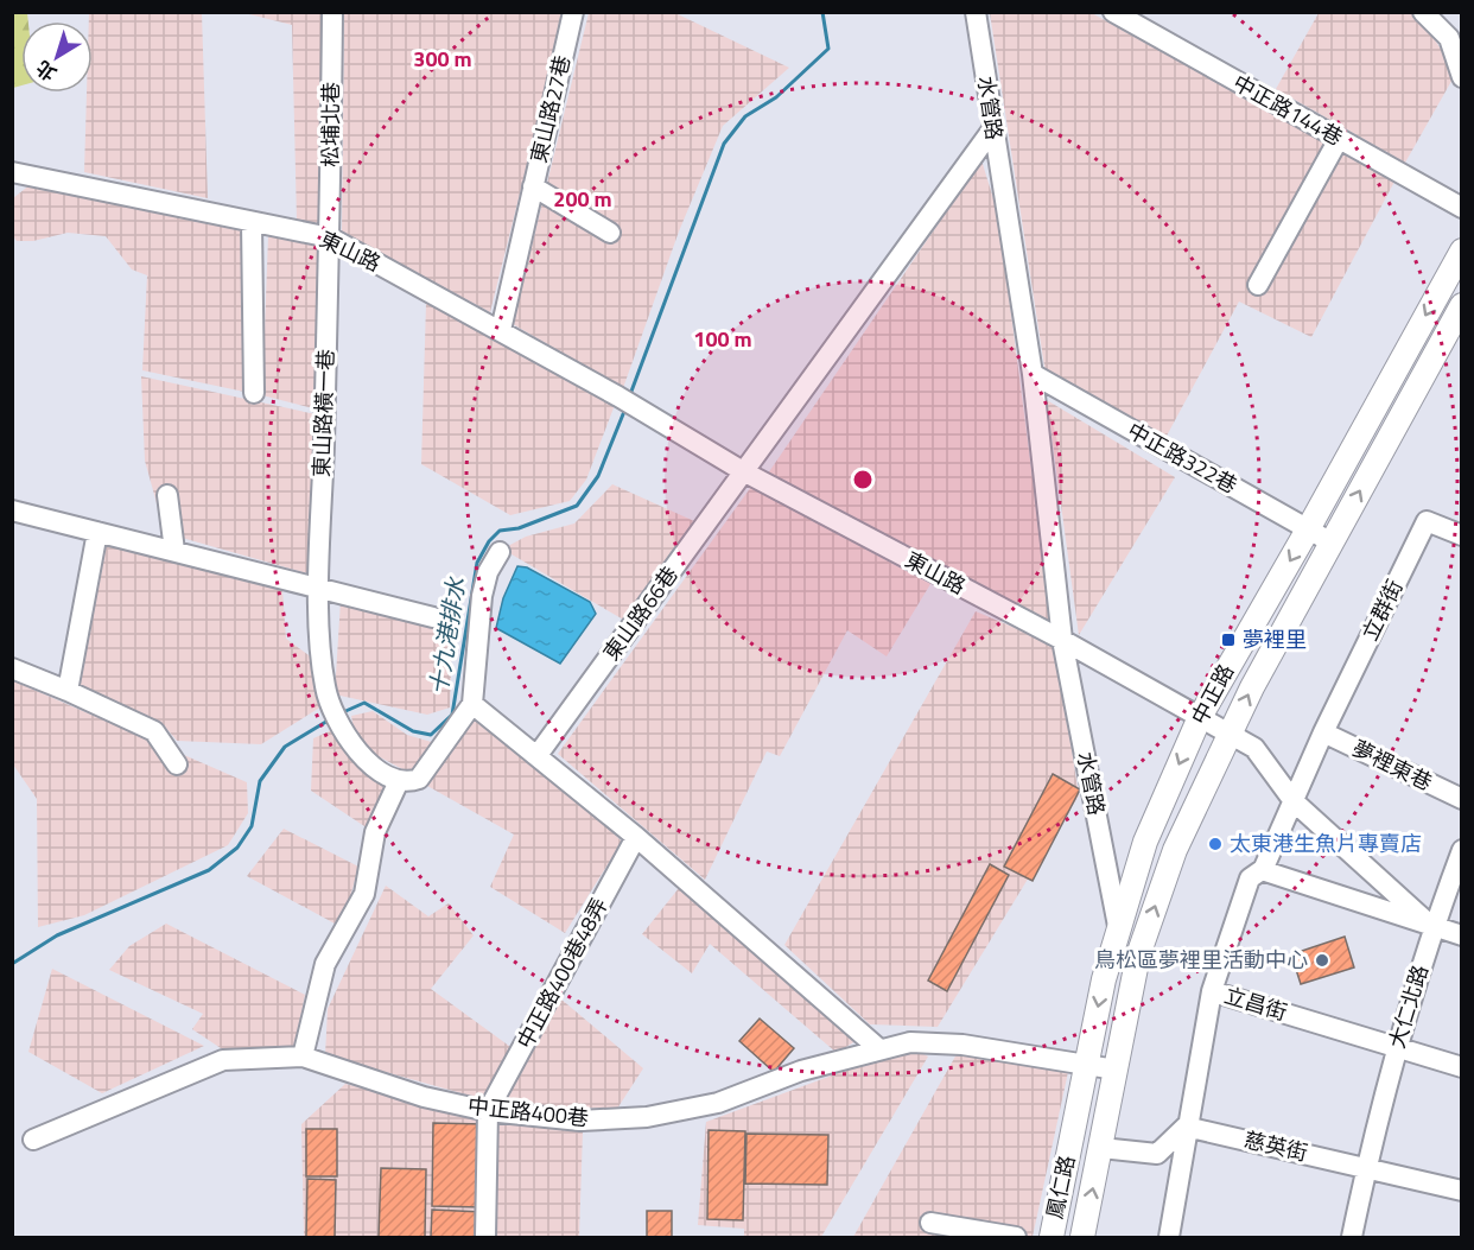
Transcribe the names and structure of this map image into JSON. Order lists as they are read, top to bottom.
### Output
{
  "streets": {
    "main road": ["中正路", "鳳仁路"],
    "street": [
      "水管路",
      "東山路27巷",
      "中正路144巷",
      "松埔北巷",
      "東山路",
      "東山路橫一巷",
      "中正路322巷",
      "立群街",
      "東山路66巷",
      "夢裡東巷",
      "中正路400巷48弄",
      "立昌街",
      "大仁北路",
      "中正路400巷",
      "慈英街"
    ]
  },
  "crossings": [
    ["水管路", "東山路"],
    ["水管路", "中正路322巷"],
    ["水管路", "東山路66巷"],
    ["水管路", "中正路"],
    ["東山路27巷", "東山路"],
    ["松埔北巷", "東山路"],
    ["松埔北巷", "東山路橫一巷"],
    ["東山路", "東山路橫一巷"],
    ["東山路", "東山路66巷"],
    ["東山路", "中正路"],
    ["中正路322巷", "中正路"],
    ["立群街", "夢裡東巷"],
    ["立群街", "立昌街"],
    ["中正路", "中正路400巷"],
    ["中正路", "鳳仁路"],
    ["夢裡東巷", "立昌街"],
    ["中正路400巷48弄", "中正路400巷"],
    ["立昌街", "大仁北路"],
    ["大仁北路", "慈英街"]
  ],
  "water": ["十九港排水"],
  "places": {
    "transit": ["夢裡里"],
    "other": ["太東港生魚片專賣店", "鳥松區夢裡里活動中心"]
  },
  "north": "bottom left",
  "rings": ["300 m", "200 m", "100 m"]
}
